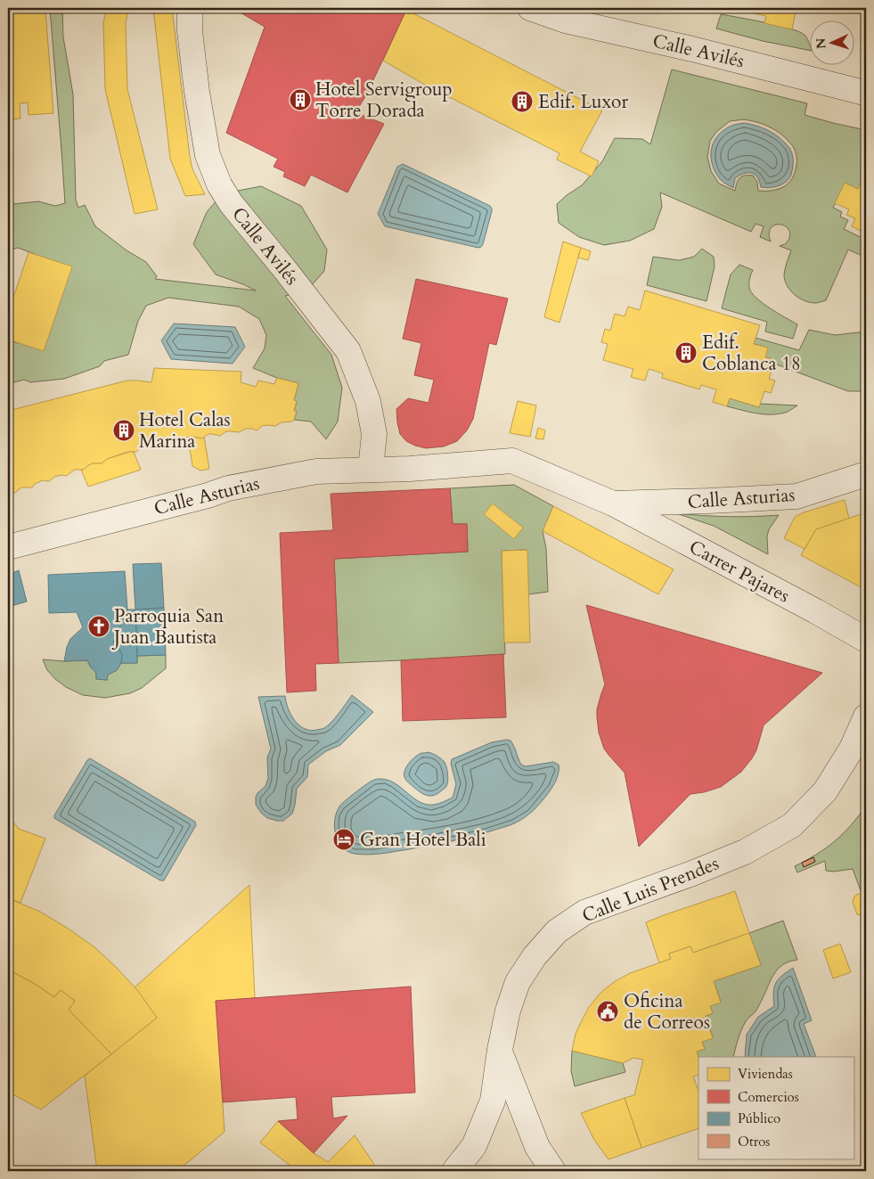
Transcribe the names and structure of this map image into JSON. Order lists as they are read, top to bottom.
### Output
{
  "streets": {
    "street": [
      "Calle Avilés",
      "Calle Asturias",
      "Carrer Pajares",
      "Calle Luis Prendes"
    ]
  },
  "crossings": [
    ["Calle Avilés", "Calle Asturias"],
    ["Calle Asturias", "Carrer Pajares"]
  ],
  "places": {
    "building": [
      "Hotel Servigroup Torre Dorada",
      "Edif. Luxor",
      "Edif. Coblanca 18",
      "Hotel Calas Marina"
    ],
    "church": ["Parroquia San Juan Bautista"],
    "hotel": ["Gran Hotel Bali"],
    "public building": ["Oficina de Correos"]
  },
  "legend": [
    "Viviendas",
    "Comercios",
    "Público",
    "Otros"
  ],
  "north": "left"
}
